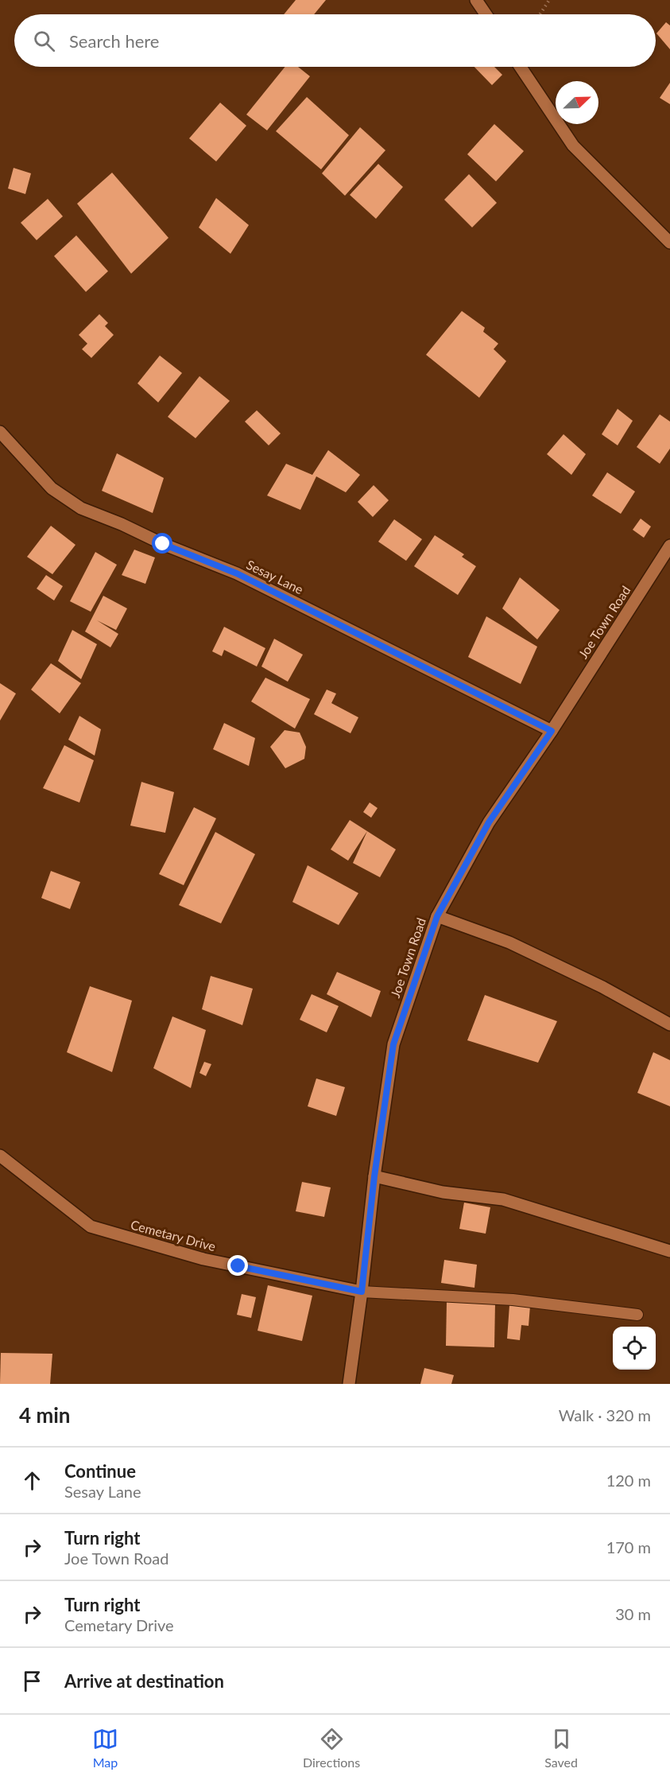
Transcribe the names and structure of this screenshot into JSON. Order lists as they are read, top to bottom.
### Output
{
  "streets": {
    "street": ["Sesay Lane", "Joe Town Road", "Cemetary Drive"]
  },
  "crossings": [
    ["Sesay Lane", "Joe Town Road"],
    ["Joe Town Road", "Cemetary Drive"]
  ],
  "north": "top right",
  "page": {
    "search": "Search here",
    "heading": ["4 min", "Walk · 320 m"],
    "list": [
      ["Continue", "Sesay Lane", "120 m"],
      ["Turn right", "Joe Town Road", "170 m"],
      ["Turn right", "Cemetary Drive", "30 m"],
      "Arrive at destination"
    ],
    "nav": ["Map", "Directions", "Saved"]
  }
}
